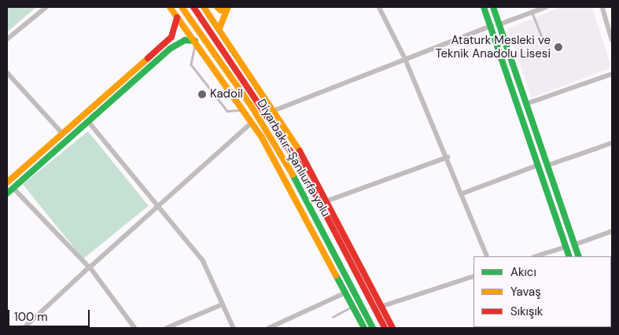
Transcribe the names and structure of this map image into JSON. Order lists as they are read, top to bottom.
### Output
{
  "streets": {
    "main road": ["Diyarbakır-Şanlıurfa yolu"]
  },
  "places": ["Ataturk Mesleki ve Teknik Anadolu Lisesi", "Kadoil"],
  "legend": ["Akıcı", "Yavaş", "Sıkışık"],
  "scale_bar": "100 m"
}
